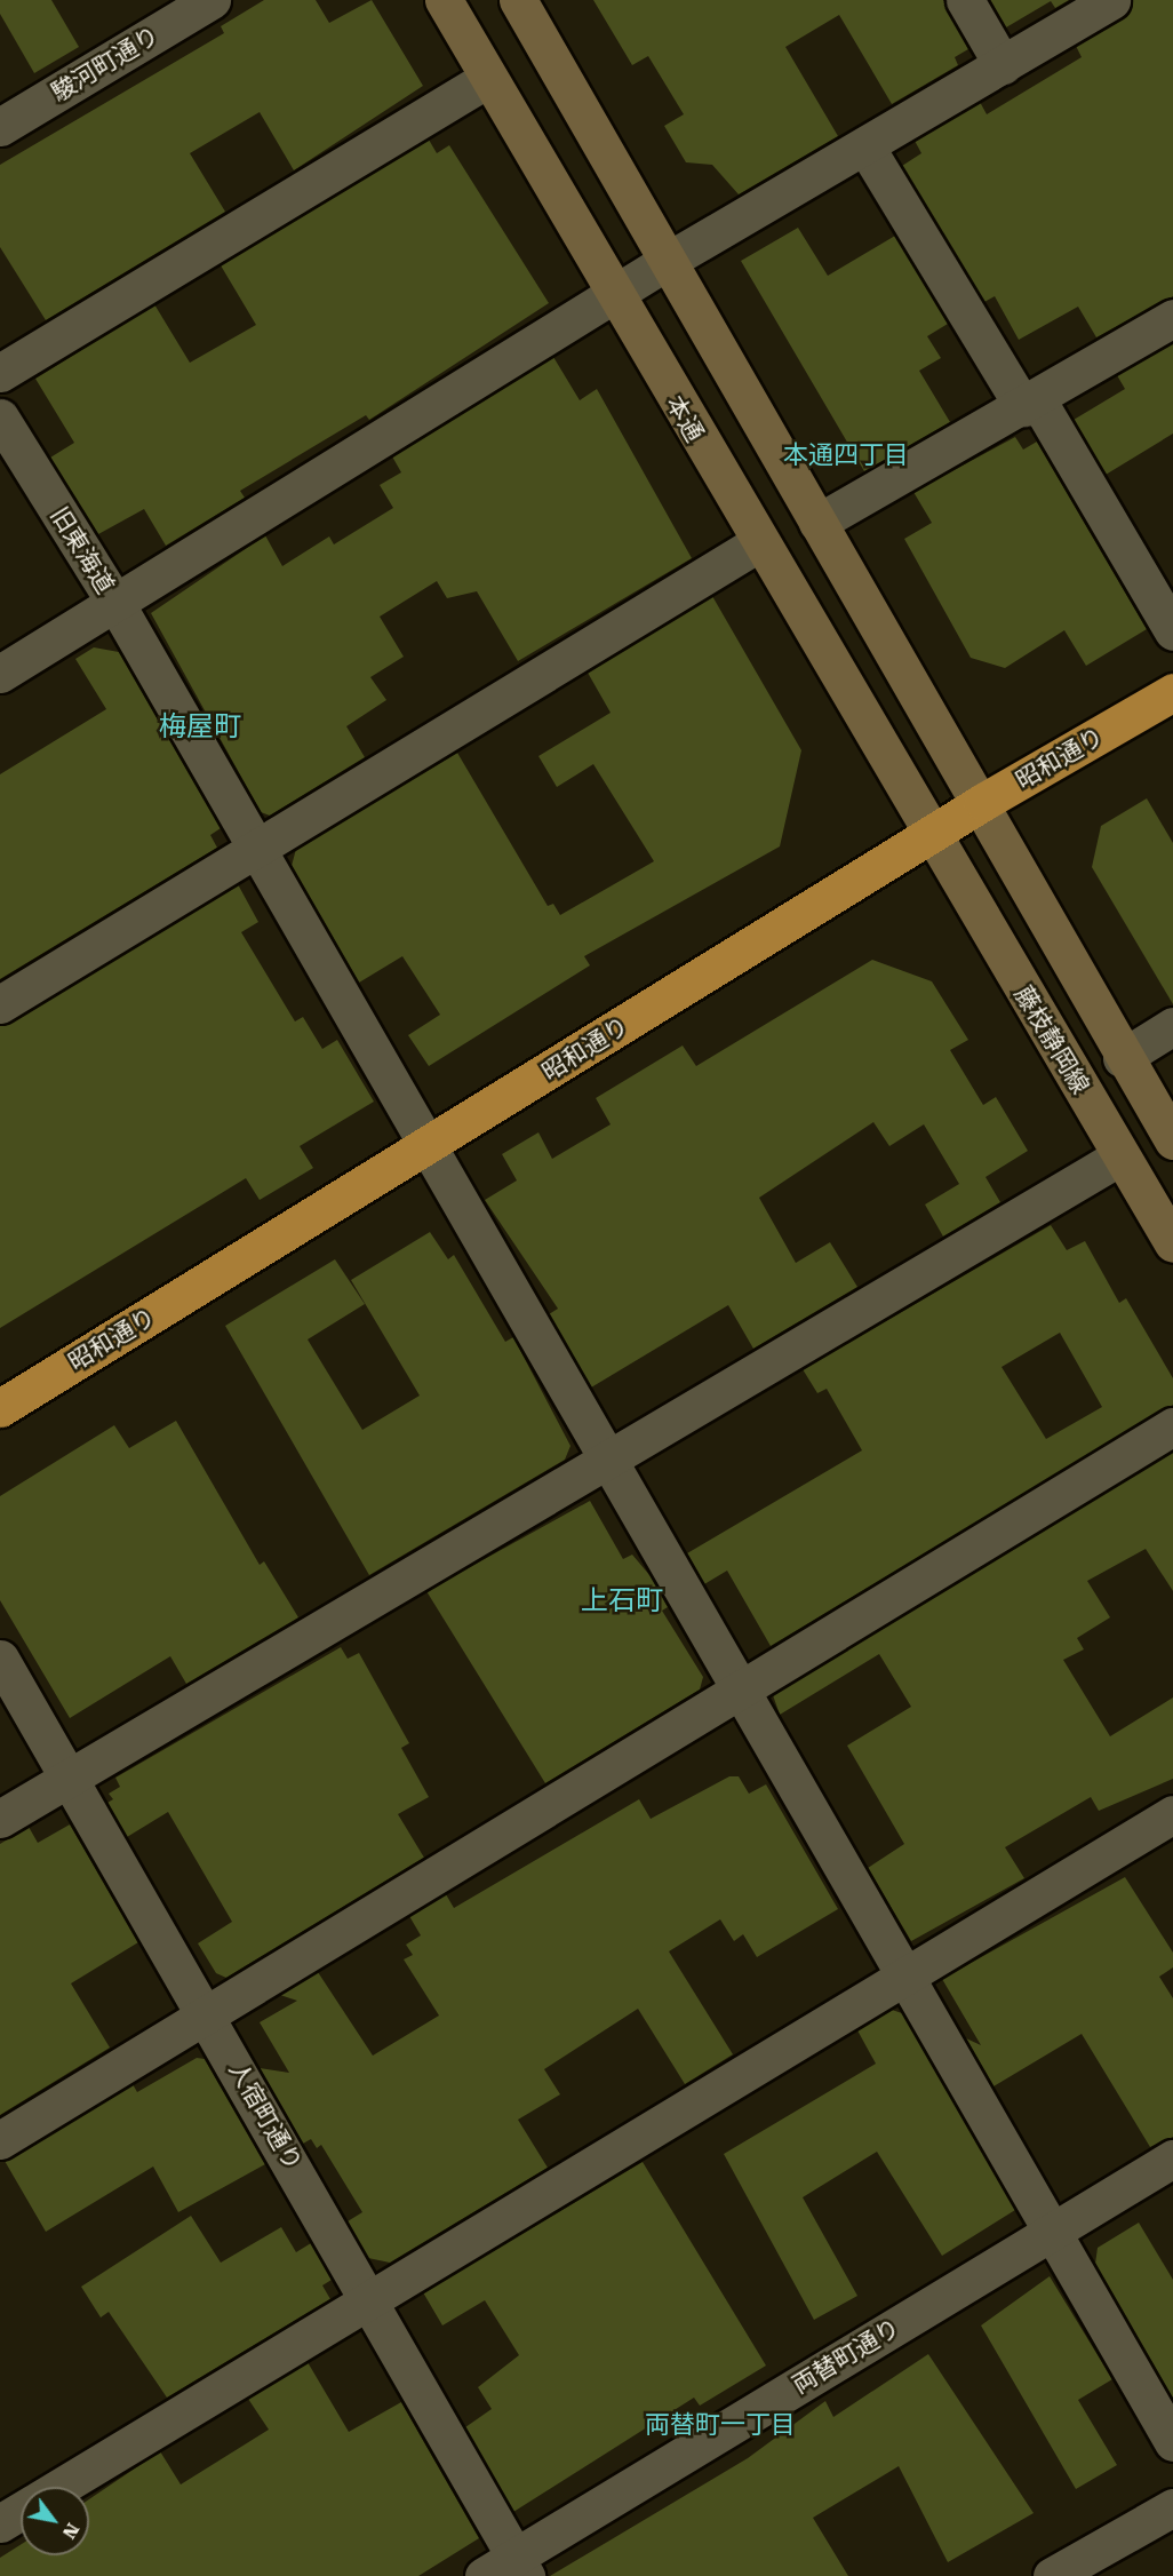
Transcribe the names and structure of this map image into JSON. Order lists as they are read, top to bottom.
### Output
{
  "streets": {
    "highway": ["昭和通り"],
    "main road": ["本通", "藤枝静岡線"],
    "street": [
      "駿河町通り",
      "旧東海道",
      "人宿町通り",
      "両替町通り"
    ]
  },
  "crossings": [
    ["本通", "昭和通り"],
    ["本通", "藤枝静岡線"],
    ["昭和通り", "藤枝静岡線"],
    ["人宿町通り", "両替町通り"]
  ],
  "districts": [
    "本通四丁目",
    "梅屋町",
    "上石町",
    "両替町一丁目"
  ],
  "north": "bottom right"
}
